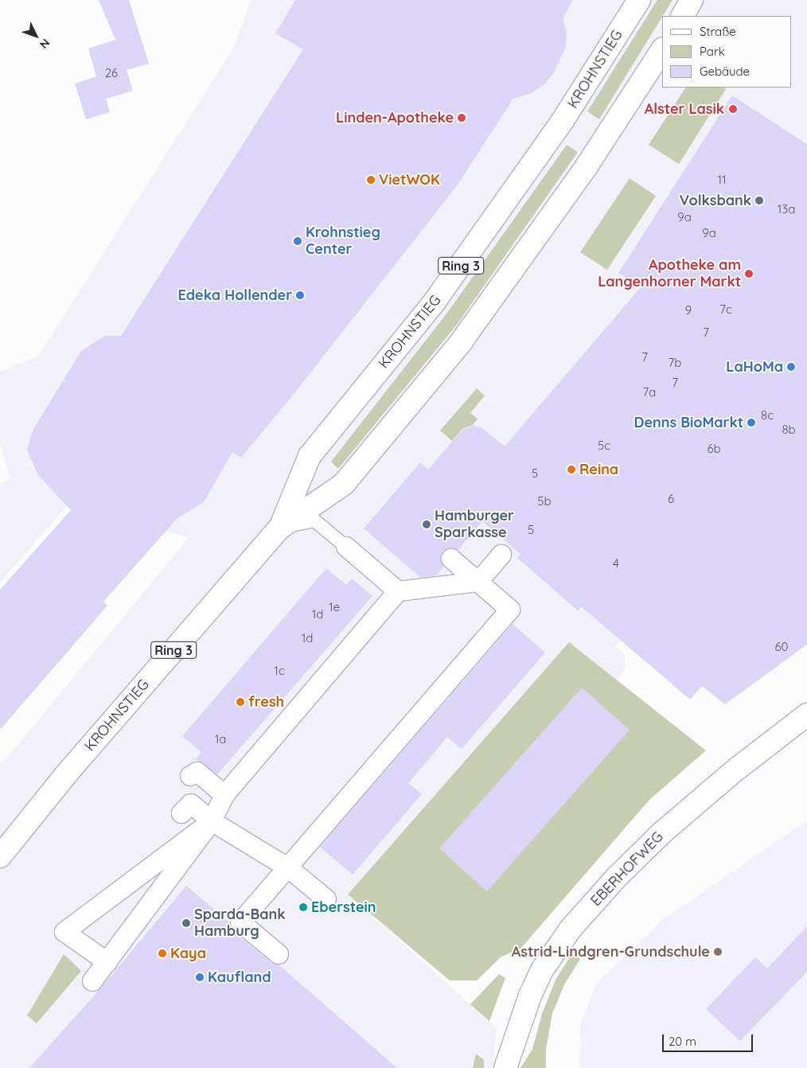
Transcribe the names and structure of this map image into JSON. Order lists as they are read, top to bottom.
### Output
{
  "streets": {
    "main road": ["KROHNSTIEG", "Ring 3", "EBERHOFWEG"]
  },
  "places": [
    "Alster Lasik",
    "Linden-Apotheke",
    "VietWOK",
    "Volksbank",
    "Krohnstieg Center",
    "Apotheke am Langenhorner Markt",
    "Edeka Hollender",
    "LaHoMa",
    "Denns BioMarkt",
    "Reina",
    "Hamburger Sparkasse",
    "fresh",
    "Eberstein",
    "Sparda-Bank Hamburg",
    "Astrid-Lindgren-Grundschule",
    "Kaya",
    "Kaufland"
  ],
  "house_numbers": [
    "26",
    "11",
    "13a",
    "9a",
    "9a",
    "7c",
    "9",
    "7",
    "7",
    "7b",
    "7",
    "7a",
    "8c",
    "8b",
    "5c",
    "6b",
    "5",
    "6",
    "5b",
    "5",
    "4",
    "1e",
    "1d",
    "1d",
    "60",
    "1c",
    "1a"
  ],
  "legend": ["Straße", "Park", "Gebäude"],
  "scale_bar": "20 m",
  "north": "bottom right"
}
